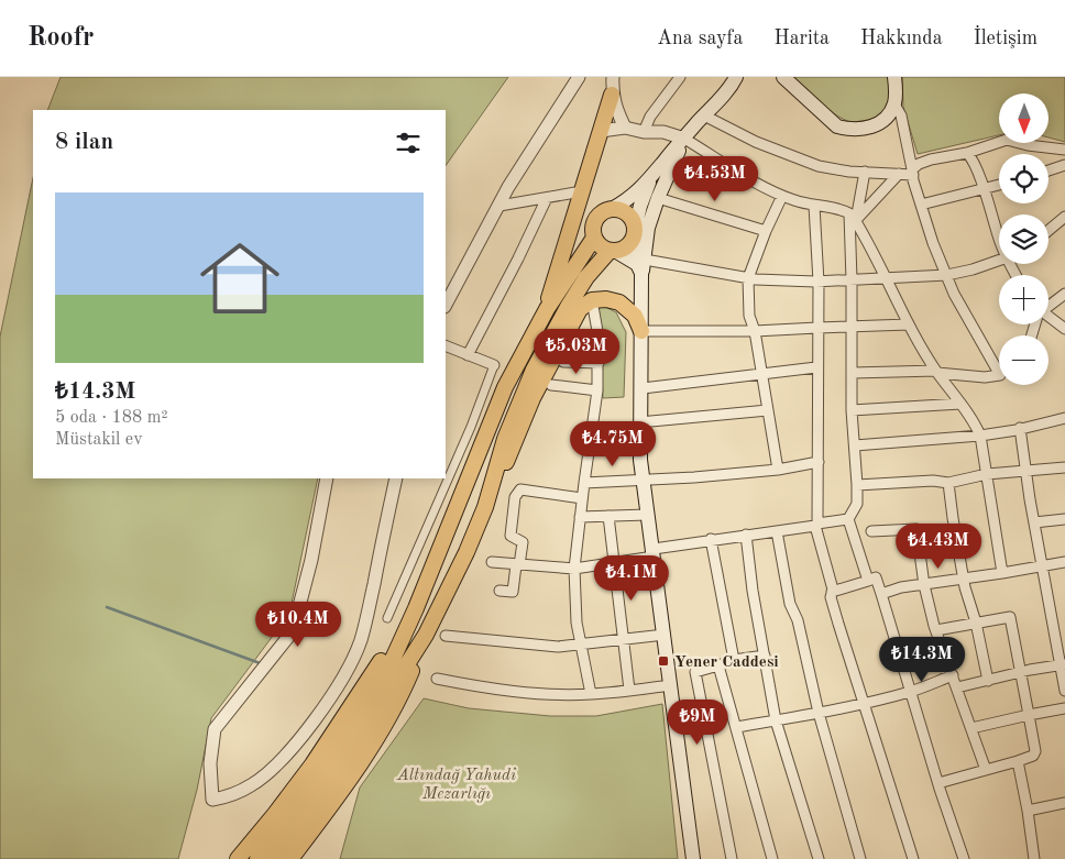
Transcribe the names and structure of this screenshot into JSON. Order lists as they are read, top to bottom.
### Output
{
  "parks": ["Altındağ Yahudi Mezarlığı"],
  "places": {
    "transit": ["Yener Caddesi"]
  },
  "north": "bottom",
  "page": {
    "header": "Roofr",
    "nav": [
      "Ana sayfa",
      "Harita",
      "Hakkında",
      "İletişim"
    ],
    "map_buttons": ["+", "−"],
    "heading": "8 ilan",
    "price": [
      "₺4.53M",
      "₺5.03M",
      "₺4.75M",
      "₺4.43M",
      "₺4.1M",
      "₺10.4M",
      "₺14.3M",
      "₺9M"
    ],
    "list": [
      {
        "name": "₺14.3M",
        "note": "5 oda · 188 m² · Müstakil ev"
      }
    ]
  }
}
